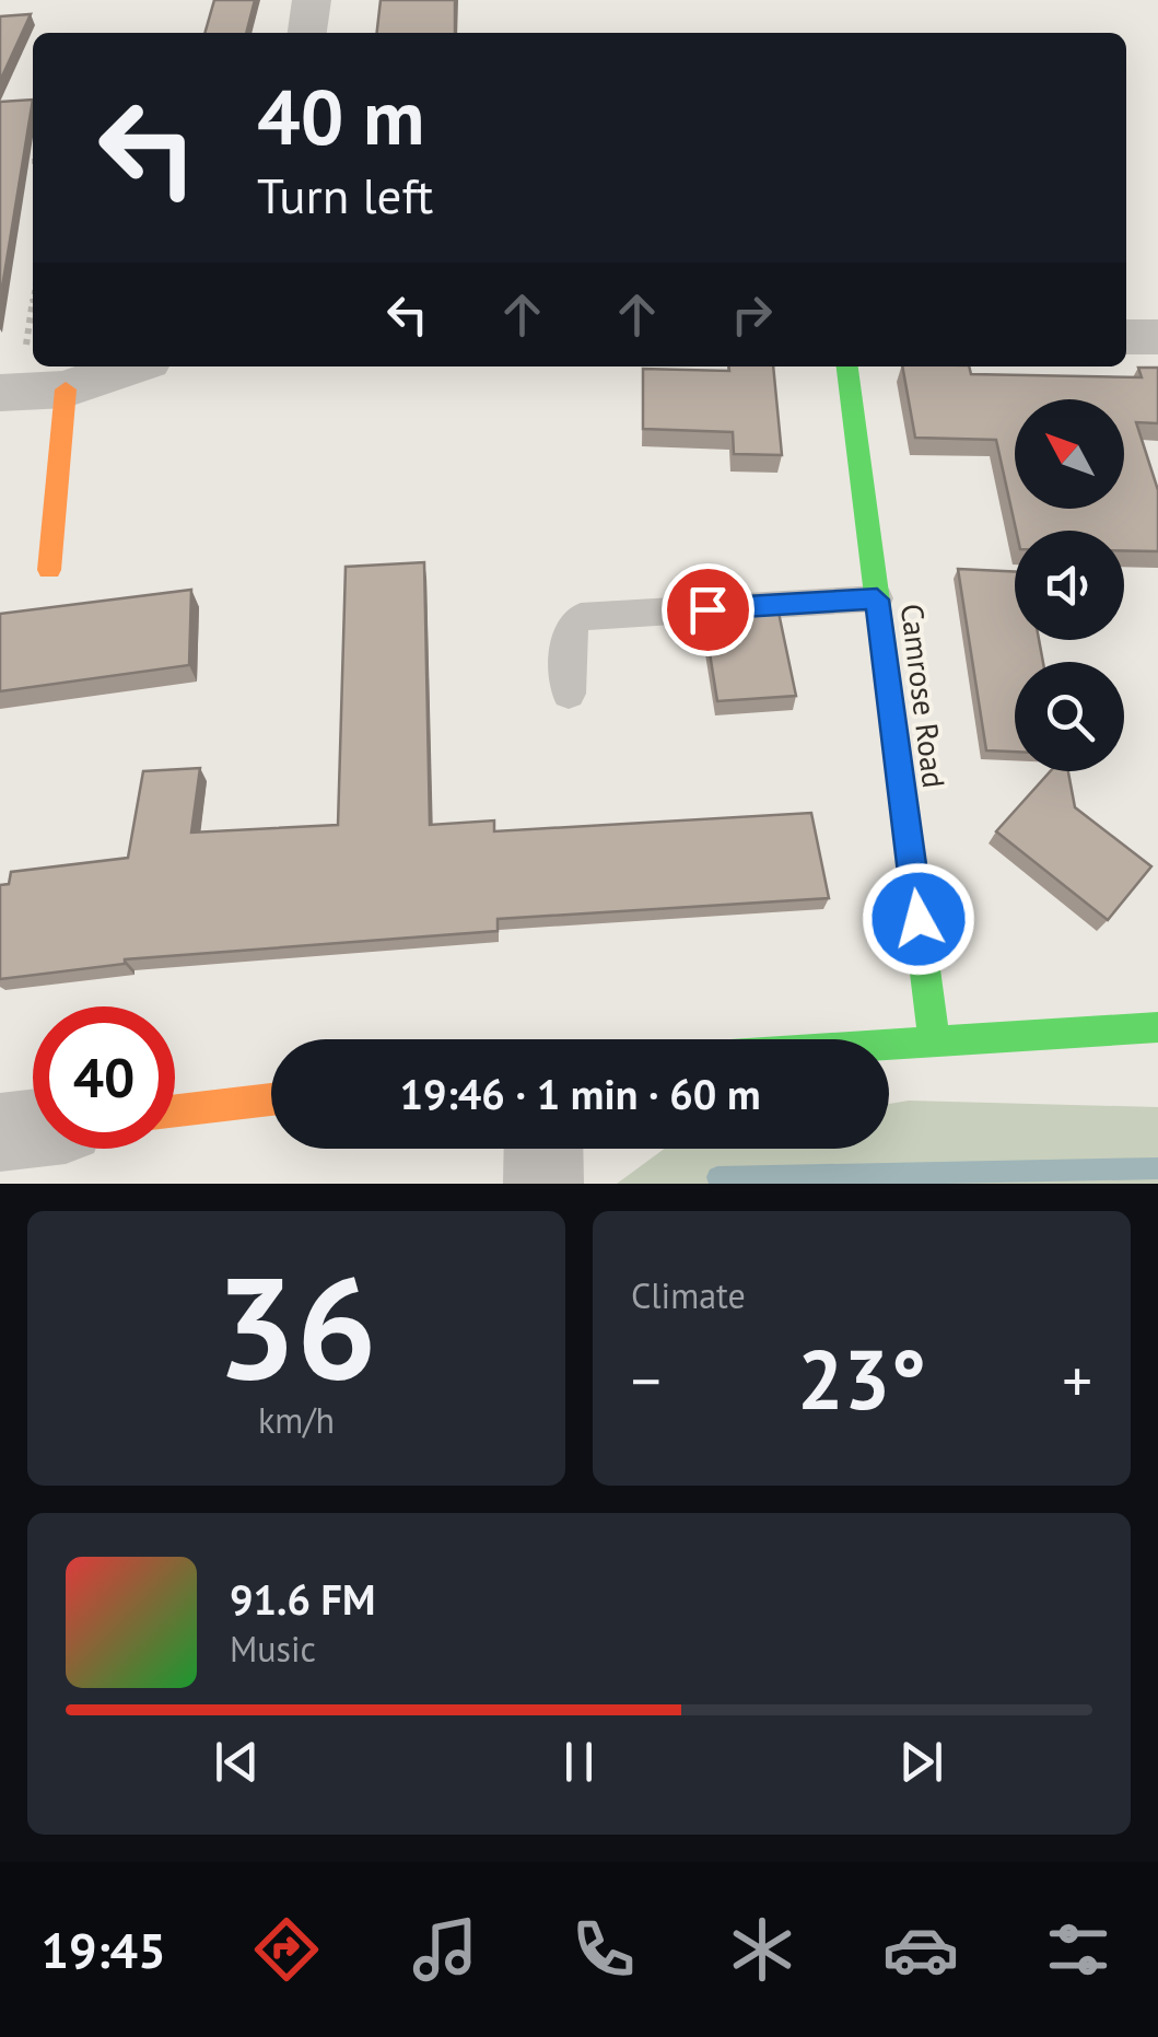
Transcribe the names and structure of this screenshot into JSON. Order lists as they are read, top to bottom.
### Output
{
  "streets": {
    "street": ["Camrose Road"]
  },
  "north": "top left",
  "page": {
    "turn": ["40 m", "Turn left"],
    "limit": "40",
    "trip": "19:46 · 1 min · 60 m",
    "tile": [
      ["36", "km/h"],
      "Climate"
    ],
    "heat": ["−", "23°", "+"],
    "song": ["91.6 FM", "Music"],
    "tabs": "19:45"
  }
}
